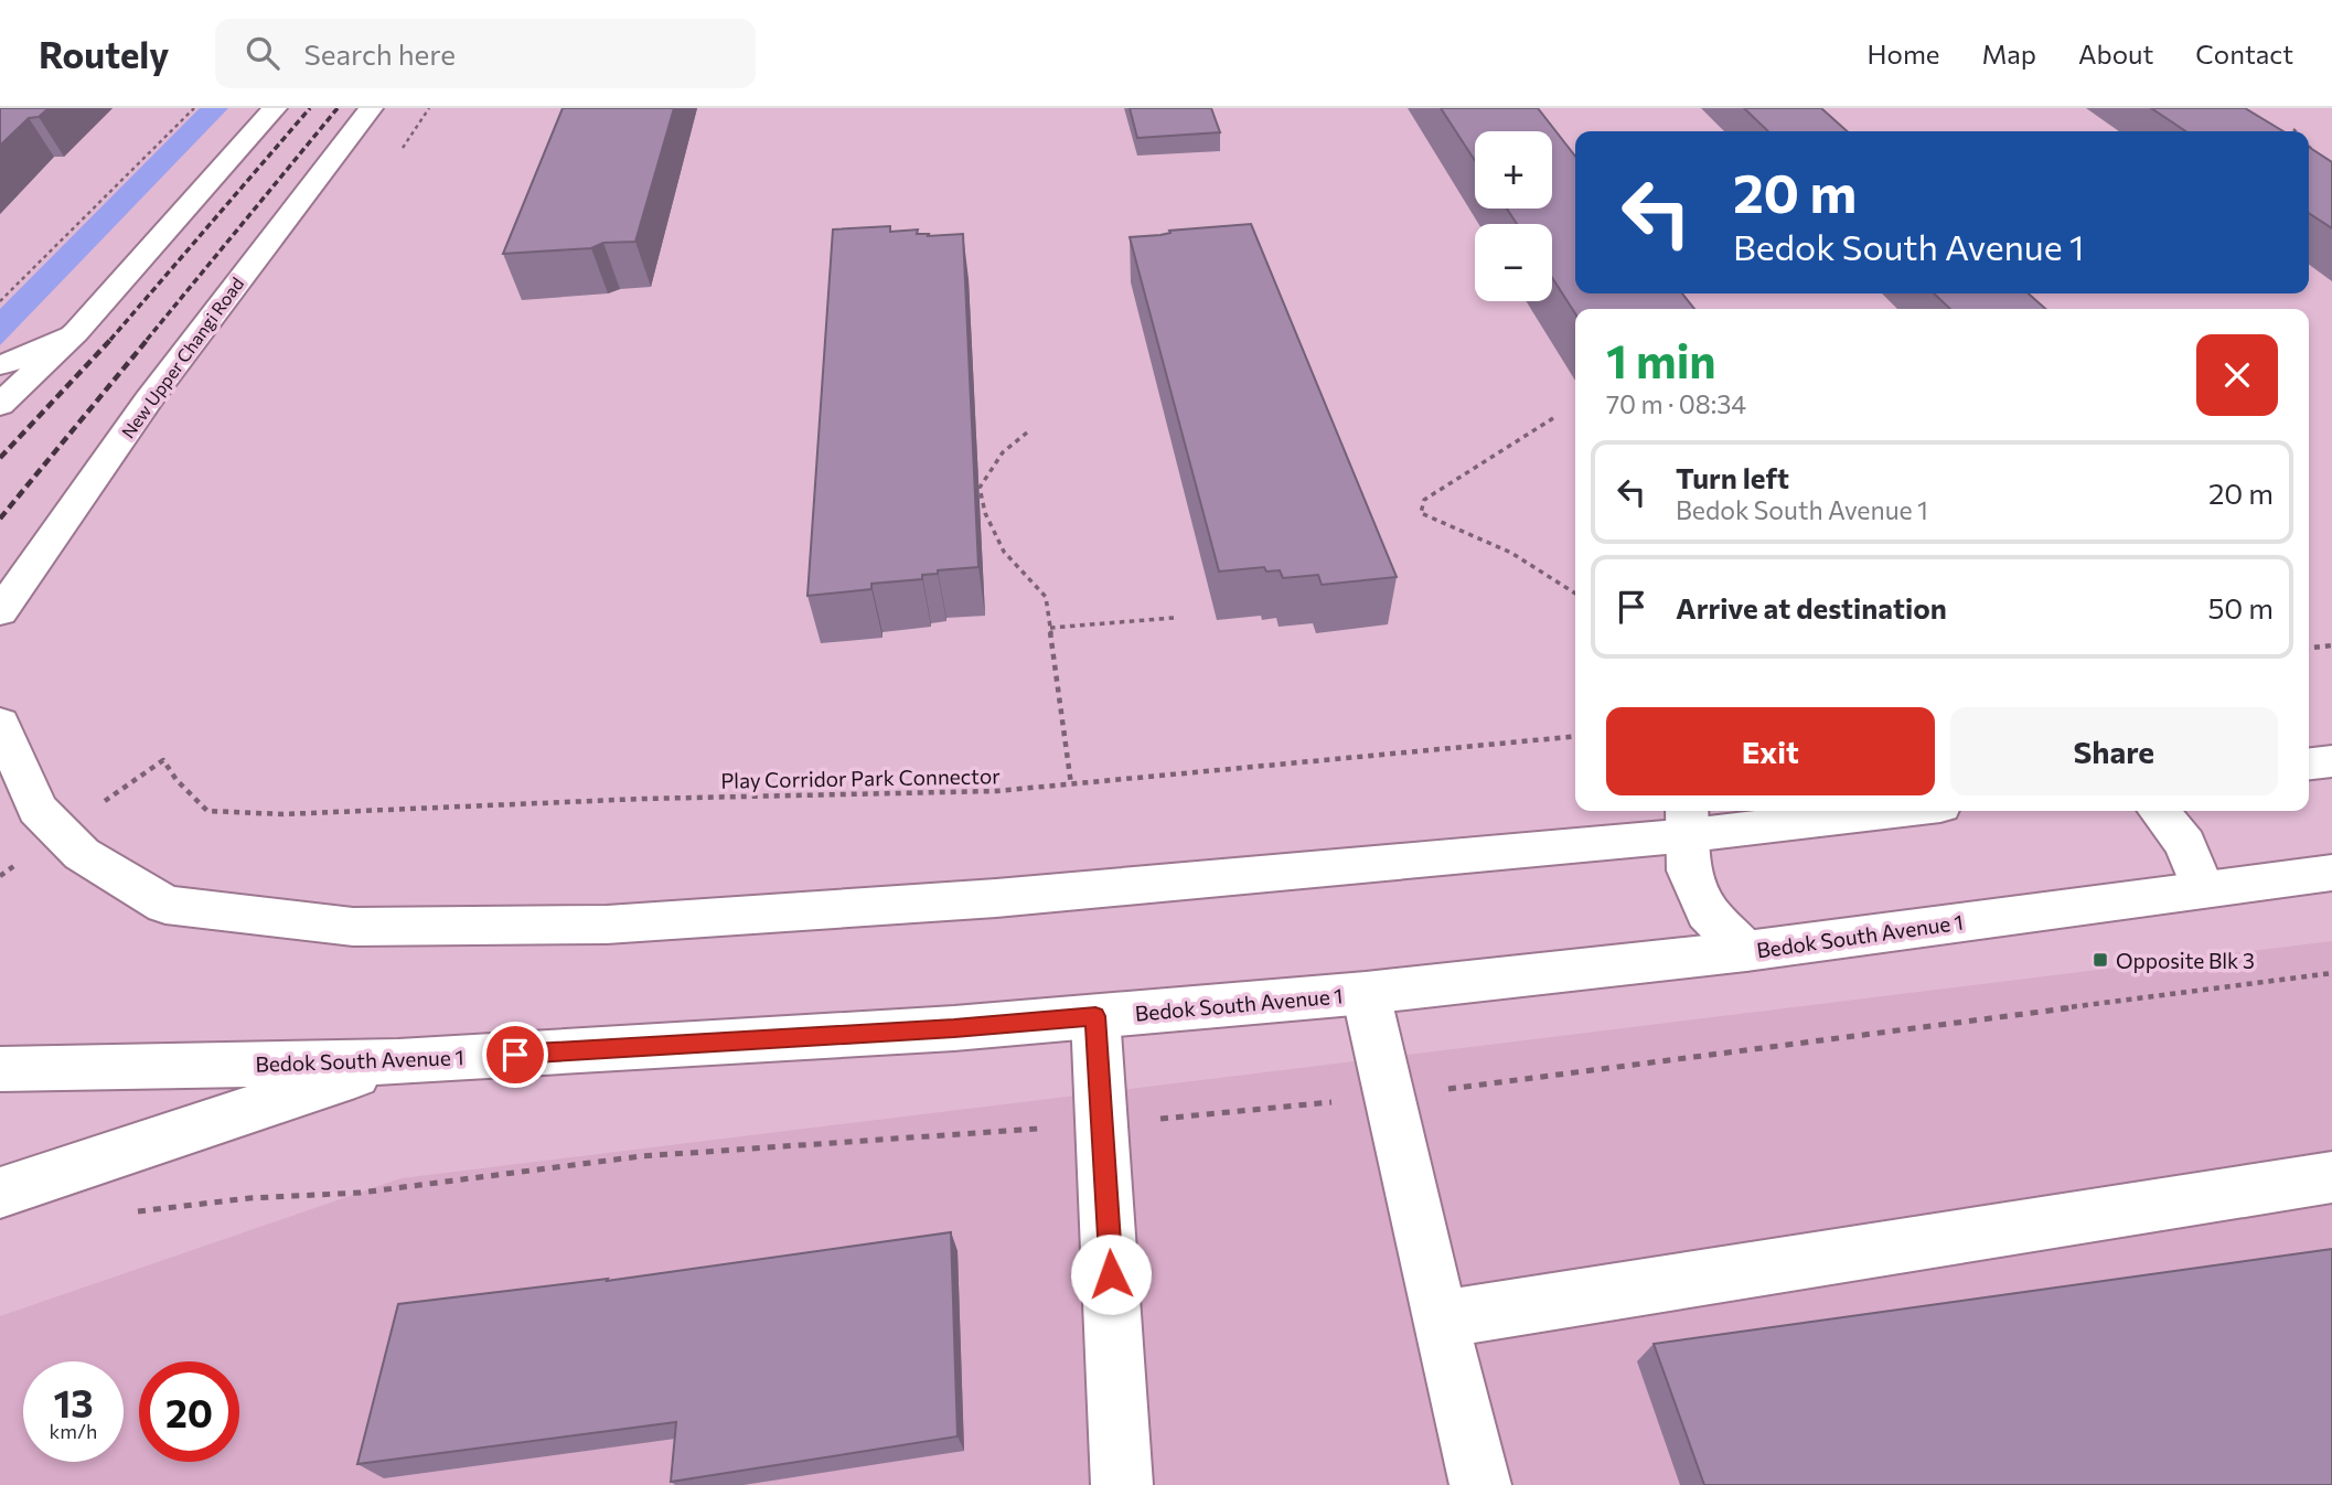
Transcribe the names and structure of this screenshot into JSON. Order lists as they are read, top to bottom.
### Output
{
  "streets": {
    "main road": ["New Upper Changi Road", "Bedok South Avenue 1"],
    "path": ["Play Corridor Park Connector"]
  },
  "places": {
    "transit": ["Opposite Blk 3"]
  },
  "page": {
    "header": "Routely",
    "search": "Search here",
    "nav": [
      "Home",
      "Map",
      "About",
      "Contact"
    ],
    "map_buttons": ["+", "−"],
    "turn": ["20 m", "Bedok South Avenue 1"],
    "heading": ["1 min", "70 m · 08:34"],
    "list": [
      {
        "name": "Turn left",
        "note": "Bedok South Avenue 1",
        "value": "20 m"
      },
      {
        "name": "Arrive at destination",
        "value": "50 m"
      }
    ],
    "buttons": ["Exit", "Share"],
    "speed": "13 km/h",
    "limit": "20"
  }
}
